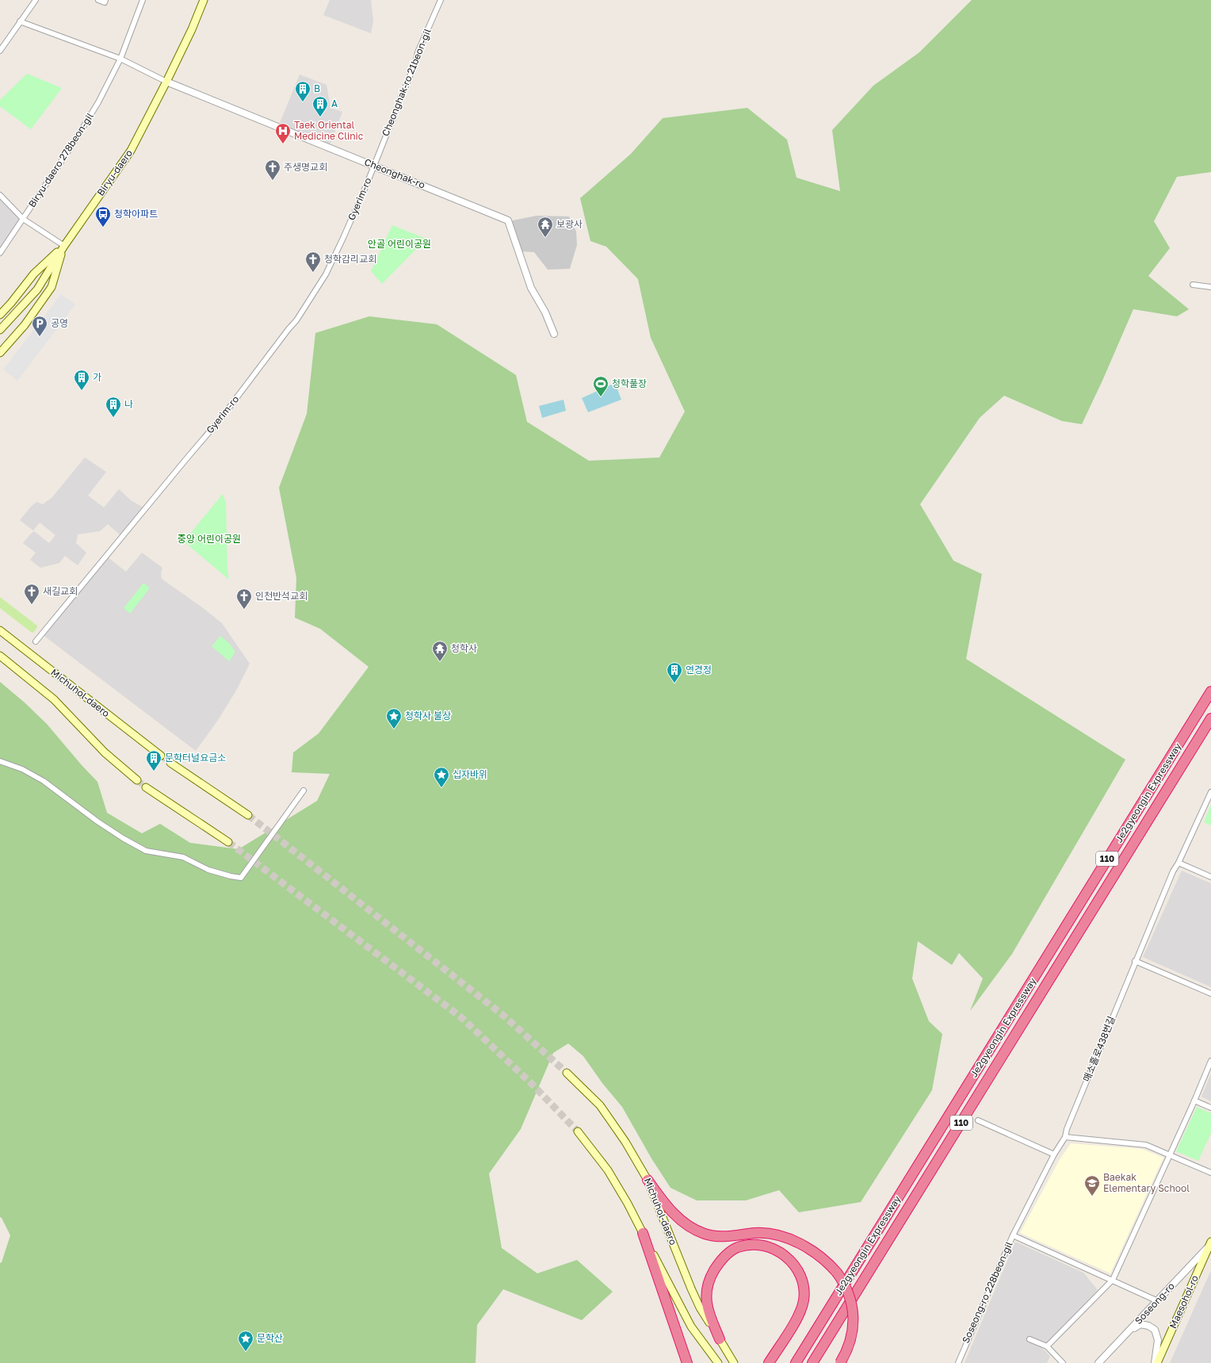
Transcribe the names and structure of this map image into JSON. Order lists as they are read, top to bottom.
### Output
{
  "streets": {
    "highway": ["Je2gyeongin Expressway", "110"],
    "main road": ["Biryu-daero", "Michuhol-daero", "Maesohol-ro"],
    "street": [
      "Cheonghak-ro 21beon-gil",
      "Biryu-daero 278beon-gil",
      "Cheonghak-ro",
      "Gyerim-ro",
      "매소홀로438번길",
      "Soseong-ro 228beon-gil",
      "Soseong-ro"
    ]
  },
  "crossings": [
    ["Cheonghak-ro 21beon-gil", "Cheonghak-ro"],
    ["Cheonghak-ro 21beon-gil", "Gyerim-ro"],
    ["Biryu-daero 278beon-gil", "Biryu-daero"],
    ["Biryu-daero", "Cheonghak-ro"],
    ["Cheonghak-ro", "Gyerim-ro"],
    ["매소홀로438번길", "Soseong-ro 228beon-gil"],
    ["Soseong-ro 228beon-gil", "Soseong-ro"],
    ["Maesohol-ro", "Soseong-ro"]
  ],
  "parks": ["안골 어린이공원", "중앙 어린이공원"],
  "places": {
    "building": [
      "B",
      "A",
      "가",
      "나",
      "연경정",
      "문학터널요금소"
    ],
    "hospital": ["Taek Oriental Medicine Clinic"],
    "church": [
      "주생명교회",
      "청학감리교회",
      "새길교회",
      "인천반석교회"
    ],
    "bus stop": ["청학아파트"],
    "temple": ["보광사", "청학사"],
    "parking": ["공영"],
    "sports": ["청학풀장"],
    "place": ["청학사 불상", "십자바위", "문학산"],
    "school or university": ["Baekak Elementary School"]
  }
}
